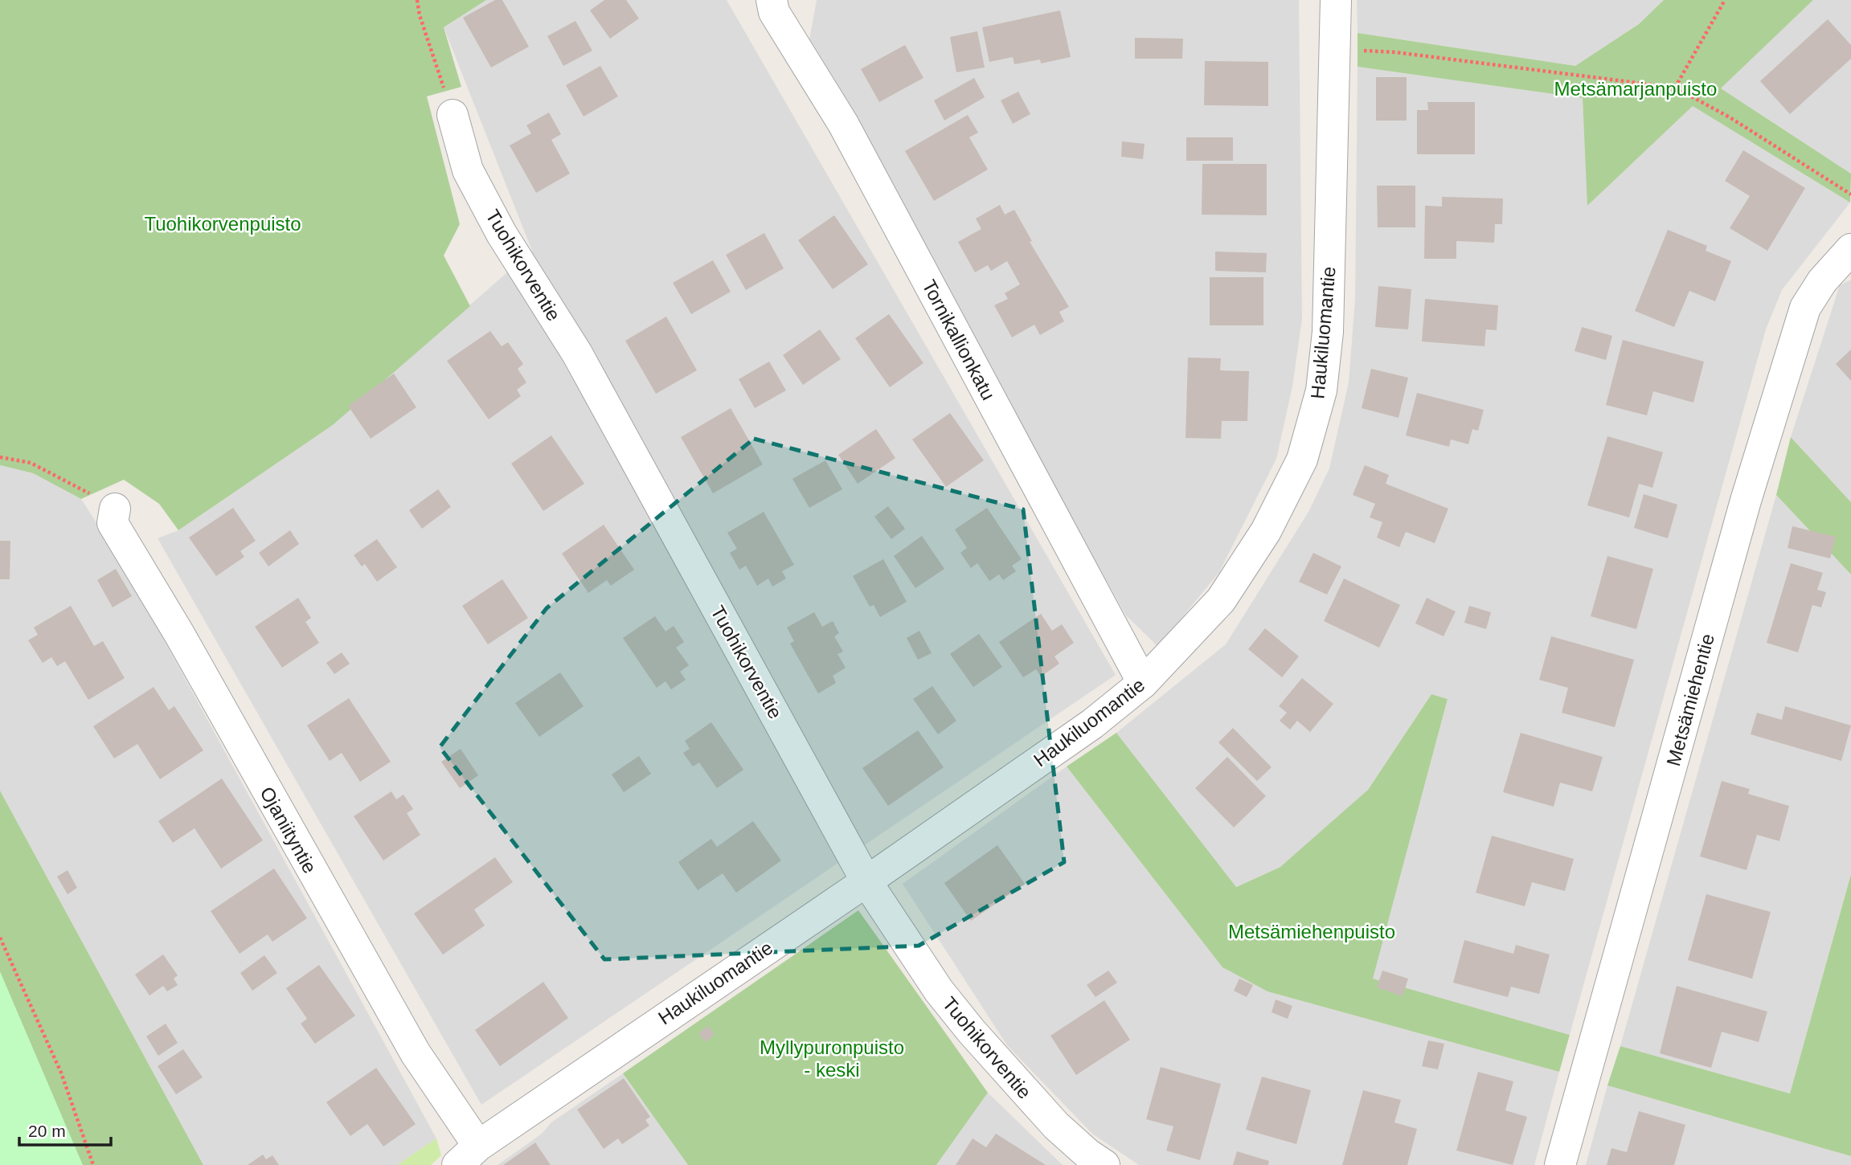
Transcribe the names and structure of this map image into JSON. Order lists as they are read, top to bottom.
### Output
{
  "streets": {
    "street": [
      "Tuohikorventie",
      "Haukiluomantie",
      "Tornikallionkatu",
      "Metsämiehentie",
      "Ojaniityntie"
    ]
  },
  "crossings": [
    ["Tuohikorventie", "Haukiluomantie"],
    ["Haukiluomantie", "Tornikallionkatu"],
    ["Haukiluomantie", "Ojaniityntie"]
  ],
  "parks": [
    "Metsämarjanpuisto",
    "Tuohikorvenpuisto",
    "Metsämiehenpuisto",
    "Myllypuronpuisto - keski"
  ],
  "scale_bar": "20 m"
}
